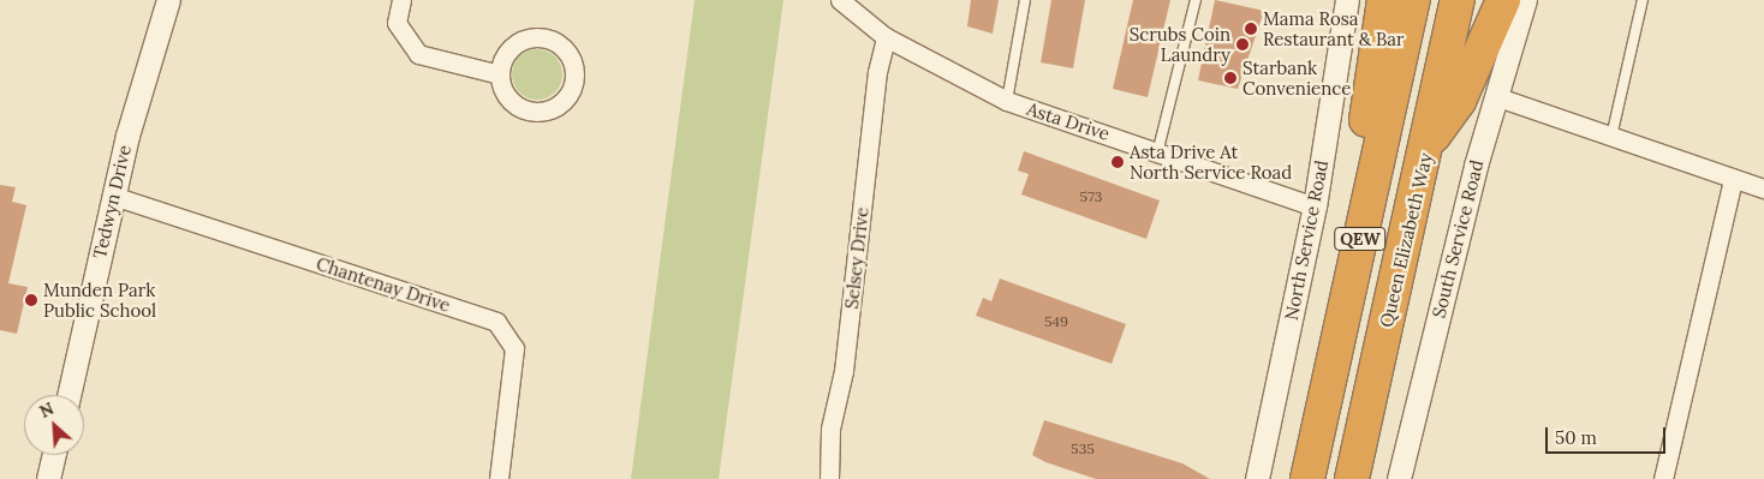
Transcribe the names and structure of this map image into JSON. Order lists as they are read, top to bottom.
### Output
{
  "streets": {
    "highway": ["QEW", "Queen Elizabeth Way"],
    "street": [
      "Asta Drive",
      "Tedwyn Drive",
      "South Service Road",
      "North Service Road",
      "Selsey Drive",
      "Chantenay Drive"
    ]
  },
  "crossings": [
    ["Asta Drive", "North Service Road"],
    ["Asta Drive", "Selsey Drive"],
    ["Tedwyn Drive", "Chantenay Drive"]
  ],
  "places": [
    "Mama Rosa Restaurant & Bar",
    "Scrubs Coin Laundry",
    "Starbank Convenience",
    "Asta Drive At North Service Road",
    "Munden Park Public School"
  ],
  "house_numbers": ["573", "549", "535"],
  "scale_bar": "50 m",
  "north": "top left"
}
